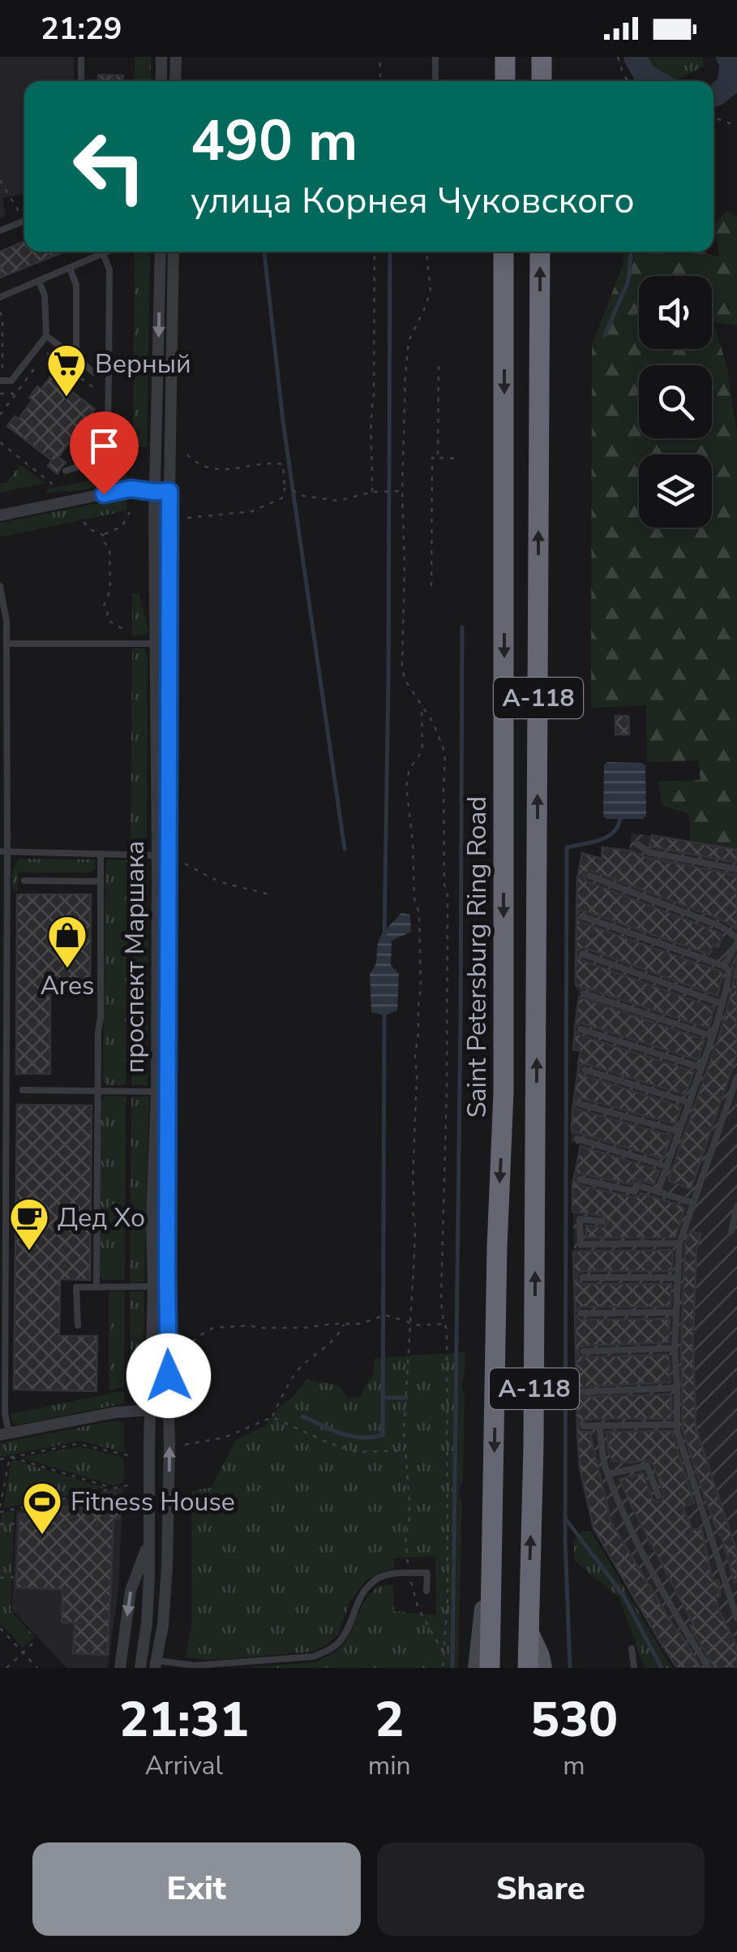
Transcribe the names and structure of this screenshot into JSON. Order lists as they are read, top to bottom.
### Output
{
  "streets": {
    "highway": ["А-118", "Saint Petersburg Ring Road"],
    "street": ["проспект Маршака"]
  },
  "places": {
    "supermarket": ["Верный"],
    "shop": ["Ares"],
    "cafe": ["Дед Хо"],
    "sports": ["Fitness House"]
  },
  "page": {
    "status": "21:29",
    "turn": ["490 m", "улица Корнея Чуковского"],
    "eta": [
      "21:31",
      "Arrival",
      "2",
      "min",
      "530",
      "m"
    ],
    "buttons": ["Exit", "Share"]
  }
}
